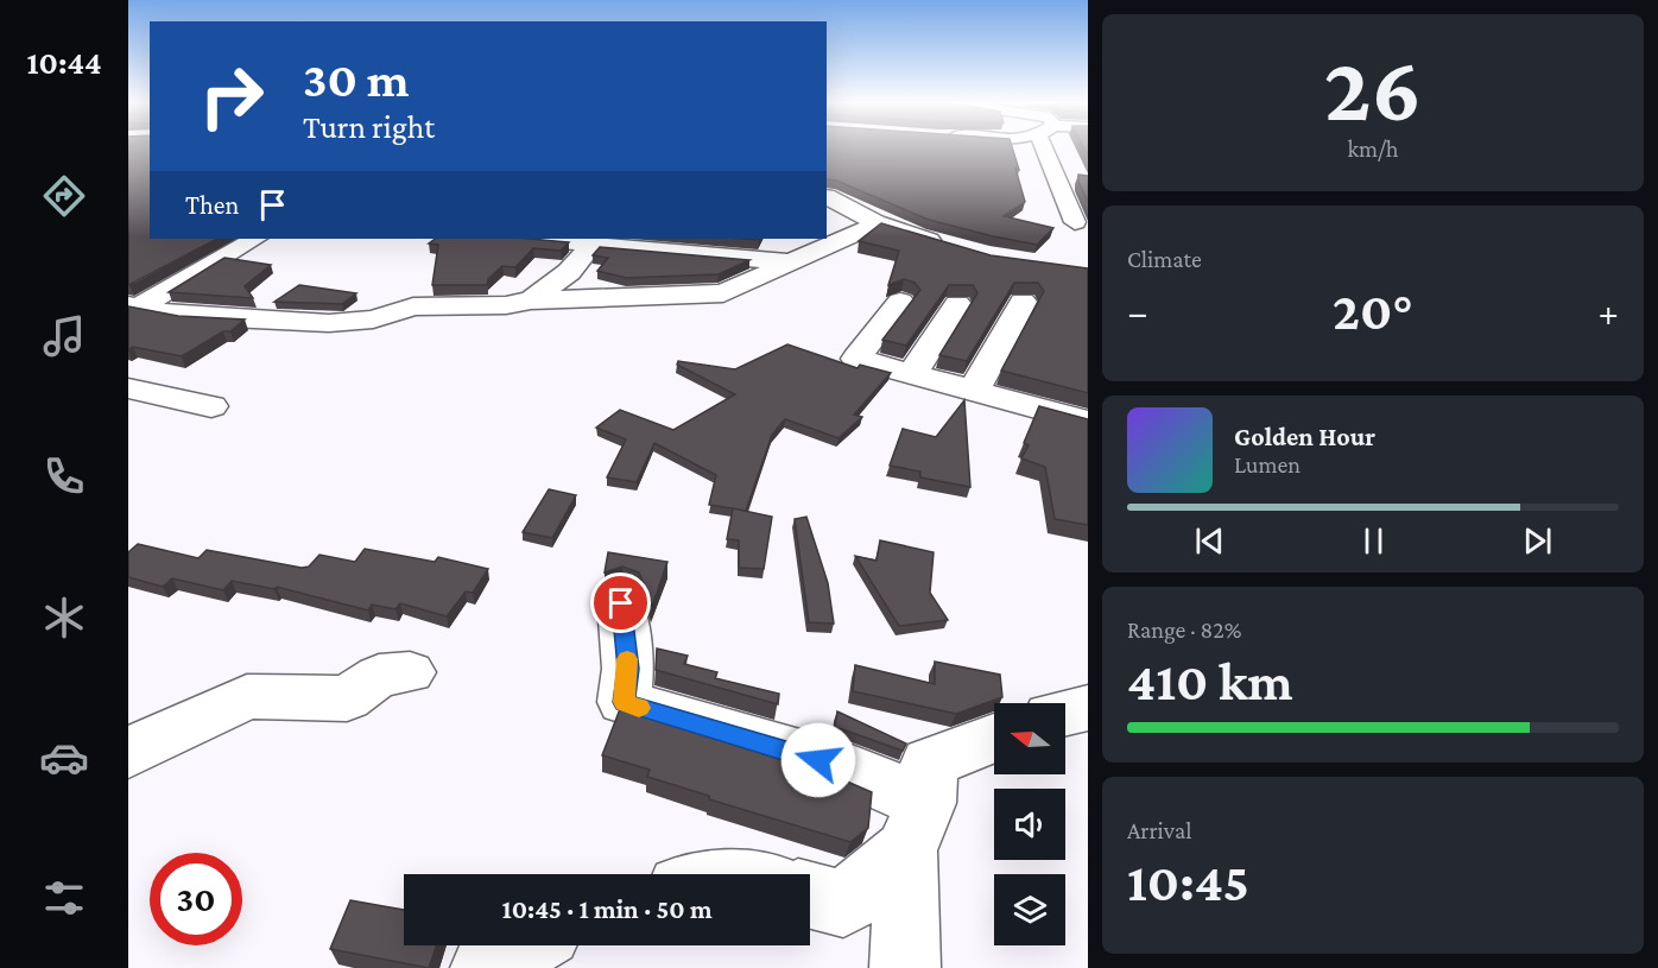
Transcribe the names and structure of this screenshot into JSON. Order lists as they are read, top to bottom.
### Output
{
  "north": "left",
  "page": {
    "tabs": "10:44",
    "tile": [
      ["26", "km/h"],
      "Climate",
      ["Range · 82%", "410 km"],
      ["Arrival", "10:45"]
    ],
    "turn": ["30 m", "Turn right"],
    "then": "Then",
    "heat": ["−", "20°", "+"],
    "song": ["Golden Hour", "Lumen"],
    "limit": "30",
    "trip": "10:45 · 1 min · 50 m"
  }
}
